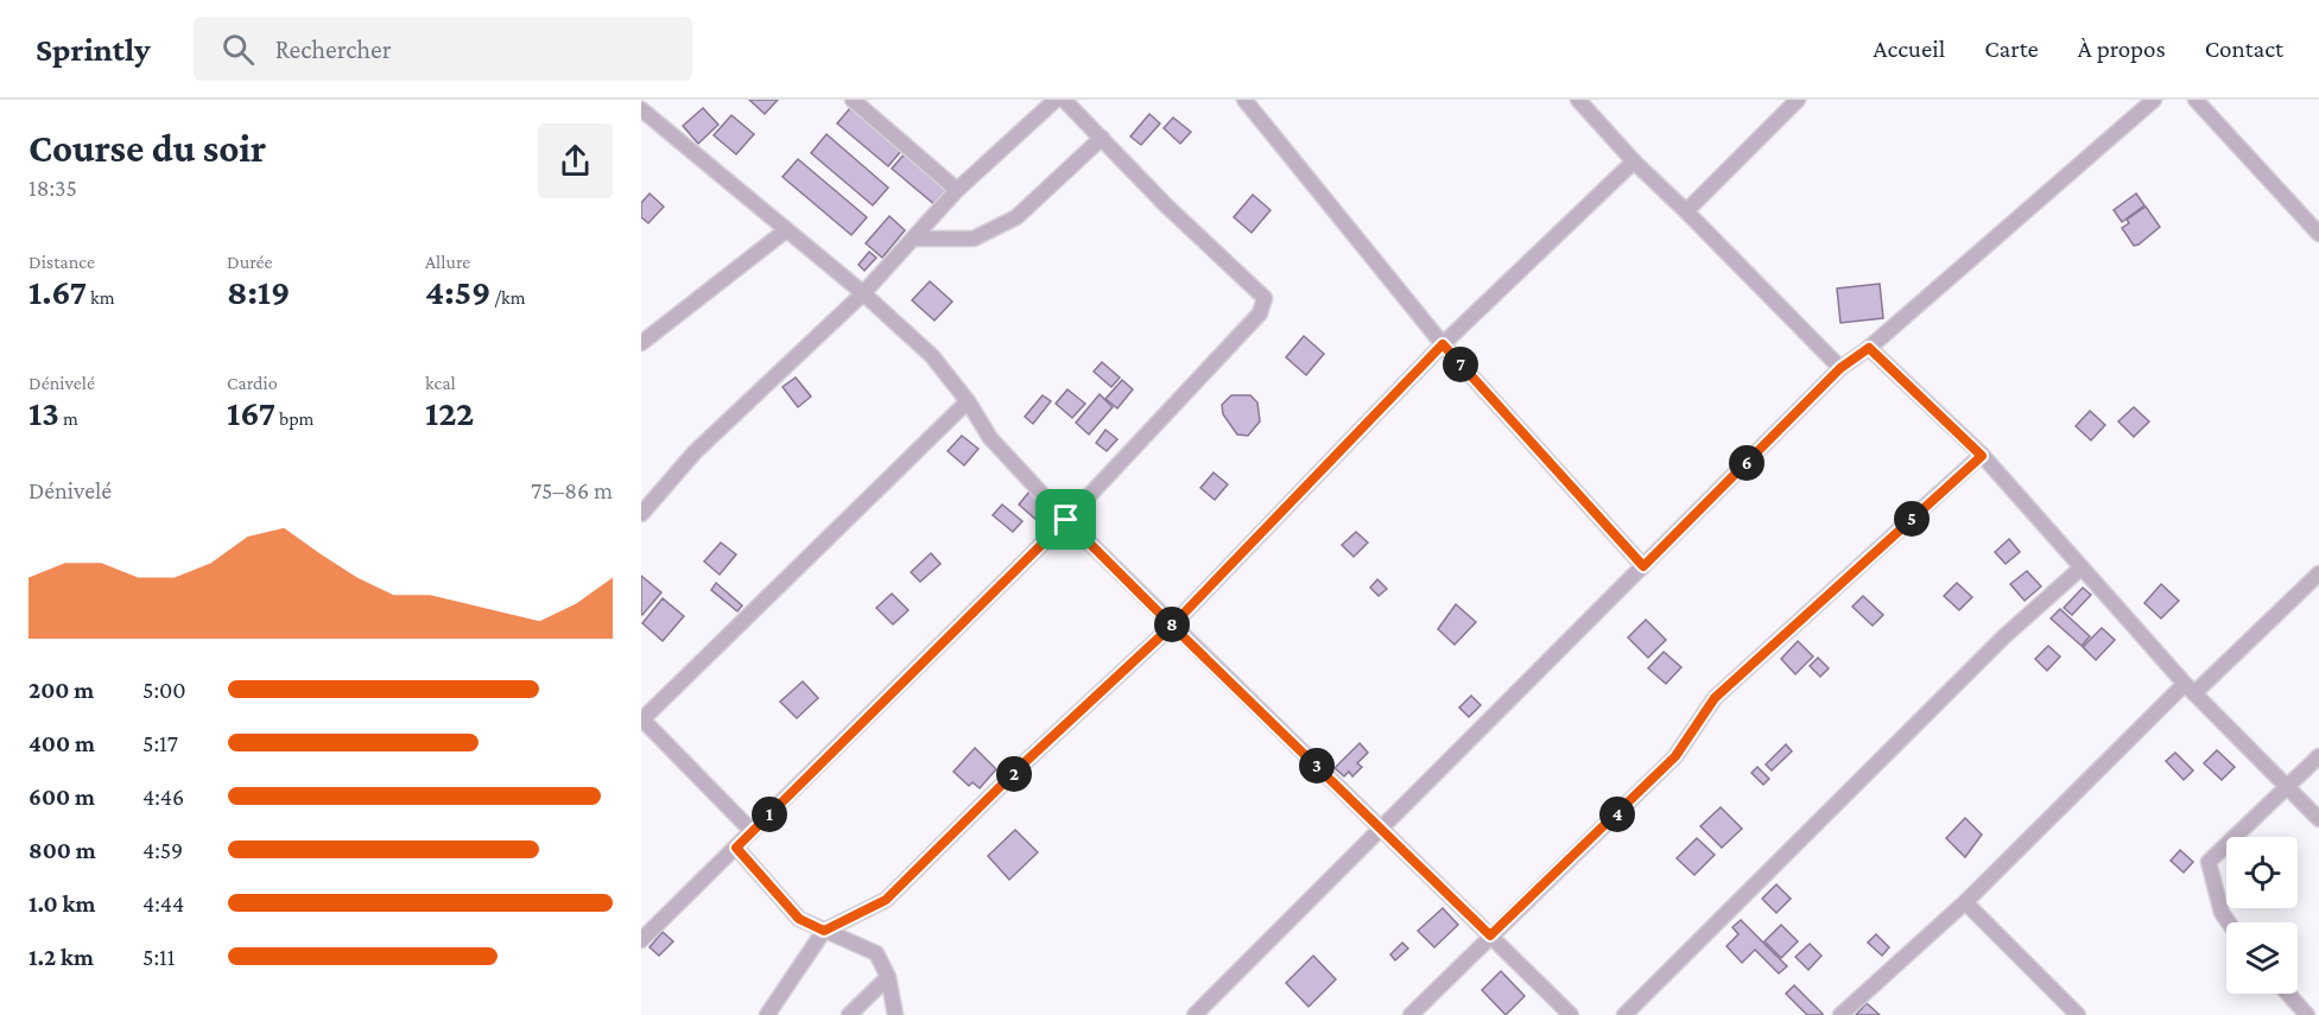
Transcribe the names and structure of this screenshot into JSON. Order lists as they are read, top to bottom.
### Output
{
  "page": {
    "header": "Sprintly",
    "search": "Rechercher",
    "nav": [
      "Accueil",
      "Carte",
      "À propos",
      "Contact"
    ],
    "heading": ["Course du soir", "18:35"],
    "stats": [
      ["Distance", "1.67 km"],
      ["Durée", "8:19"],
      ["Allure", "4:59 /km"],
      ["Dénivelé", "13 m"],
      ["Cardio", "167 bpm"],
      ["kcal", "122"]
    ],
    "pins": [
      "7",
      "6",
      "5",
      "8",
      "3",
      "2",
      "1",
      "4"
    ],
    "chart": ["Dénivelé", "75–86 m"],
    "list": [
      {
        "name": "200 m",
        "note": "5:00"
      },
      {
        "name": "400 m",
        "note": "5:17"
      },
      {
        "name": "600 m",
        "note": "4:46"
      },
      {
        "name": "800 m",
        "note": "4:59"
      },
      {
        "name": "1.0 km",
        "note": "4:44"
      },
      {
        "name": "1.2 km",
        "note": "5:11"
      }
    ]
  }
}
